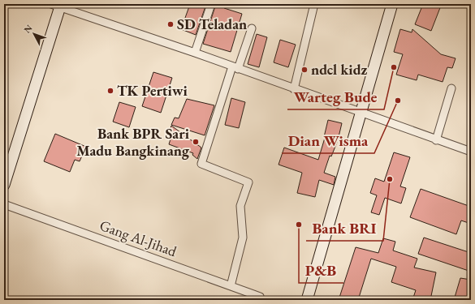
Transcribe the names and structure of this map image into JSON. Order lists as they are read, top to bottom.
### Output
{
  "streets": {
    "street": ["Gang Al-Jihad"]
  },
  "places": [
    "SD Teladan",
    "Warteg Bude",
    "ndcl kidz",
    "TK Pertiwi",
    "Dian Wisma",
    "Bank BPR Sari Madu Bangkinang",
    "Bank BRI",
    "P&B"
  ],
  "north": "top left"
}
